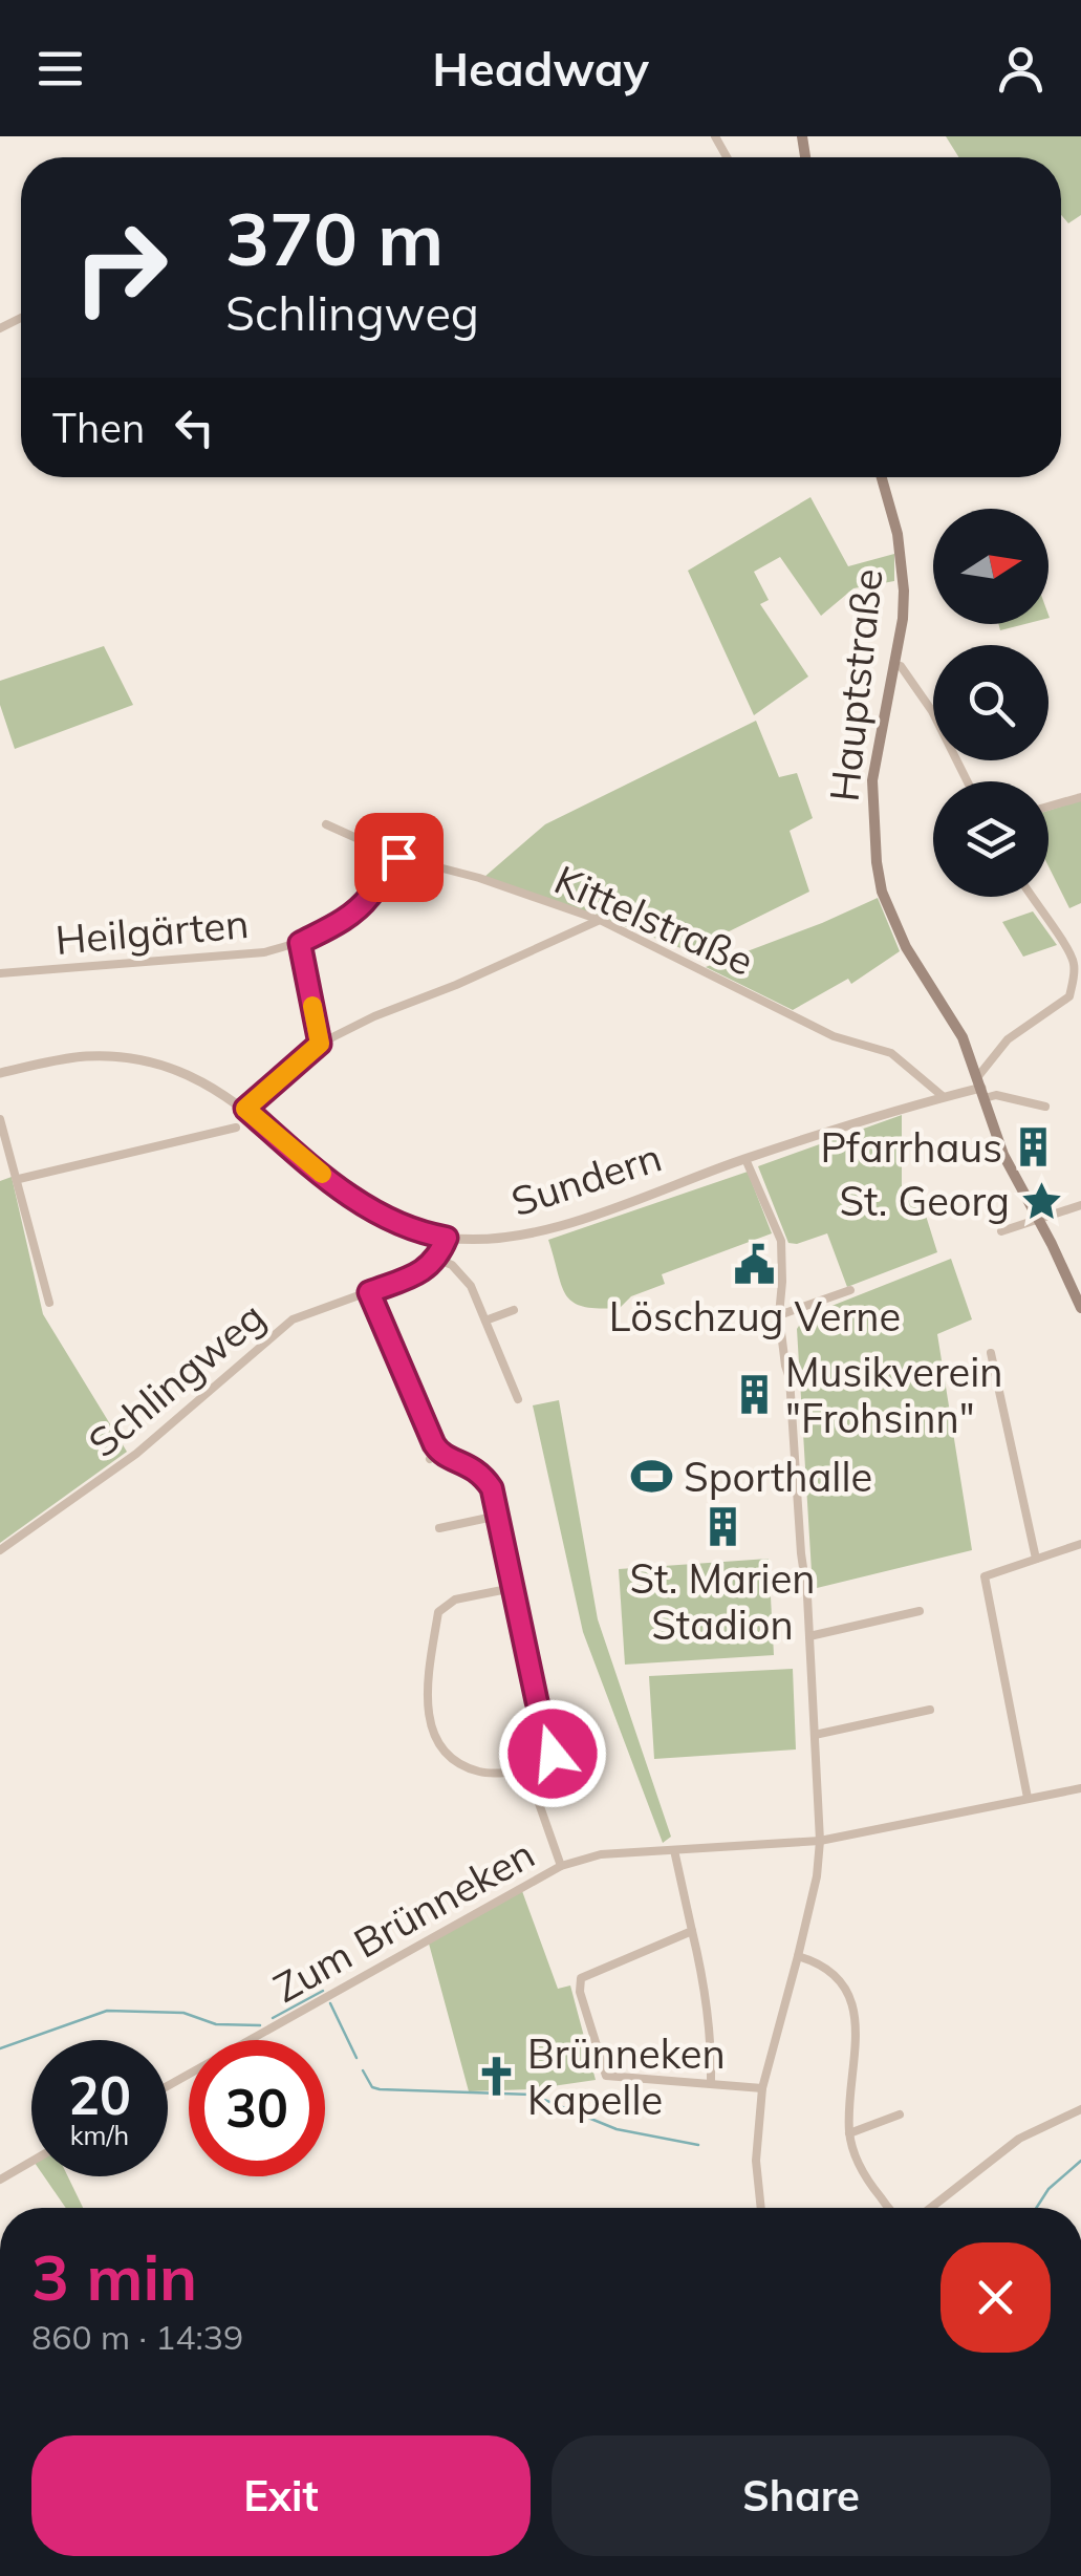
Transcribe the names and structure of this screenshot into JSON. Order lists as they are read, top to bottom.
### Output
{
  "streets": {
    "main road": ["Hauptstraße"],
    "street": [
      "Kittelstraße",
      "Heilgärten",
      "Sundern",
      "Schlingweg",
      "Zum Brünneken"
    ]
  },
  "crossings": [
    ["Hauptstraße", "Sundern"],
    ["Kittelstraße", "Heilgärten"],
    ["Kittelstraße", "Sundern"]
  ],
  "places": {
    "building": ["Pfarrhaus", "Musikverein \"Frohsinn\"", "St. Marien Stadion"],
    "place": ["St. Georg"],
    "public building": ["Löschzug Verne"],
    "sports": ["Sporthalle"],
    "church": ["Brünneken Kapelle"]
  },
  "north": "right",
  "page": {
    "header": "Headway",
    "turn": ["370 m", "Schlingweg"],
    "then": "Then",
    "speed": "20 km/h",
    "limit": "30",
    "heading": ["3 min", "860 m · 14:39"],
    "buttons": ["Exit", "Share"]
  }
}
